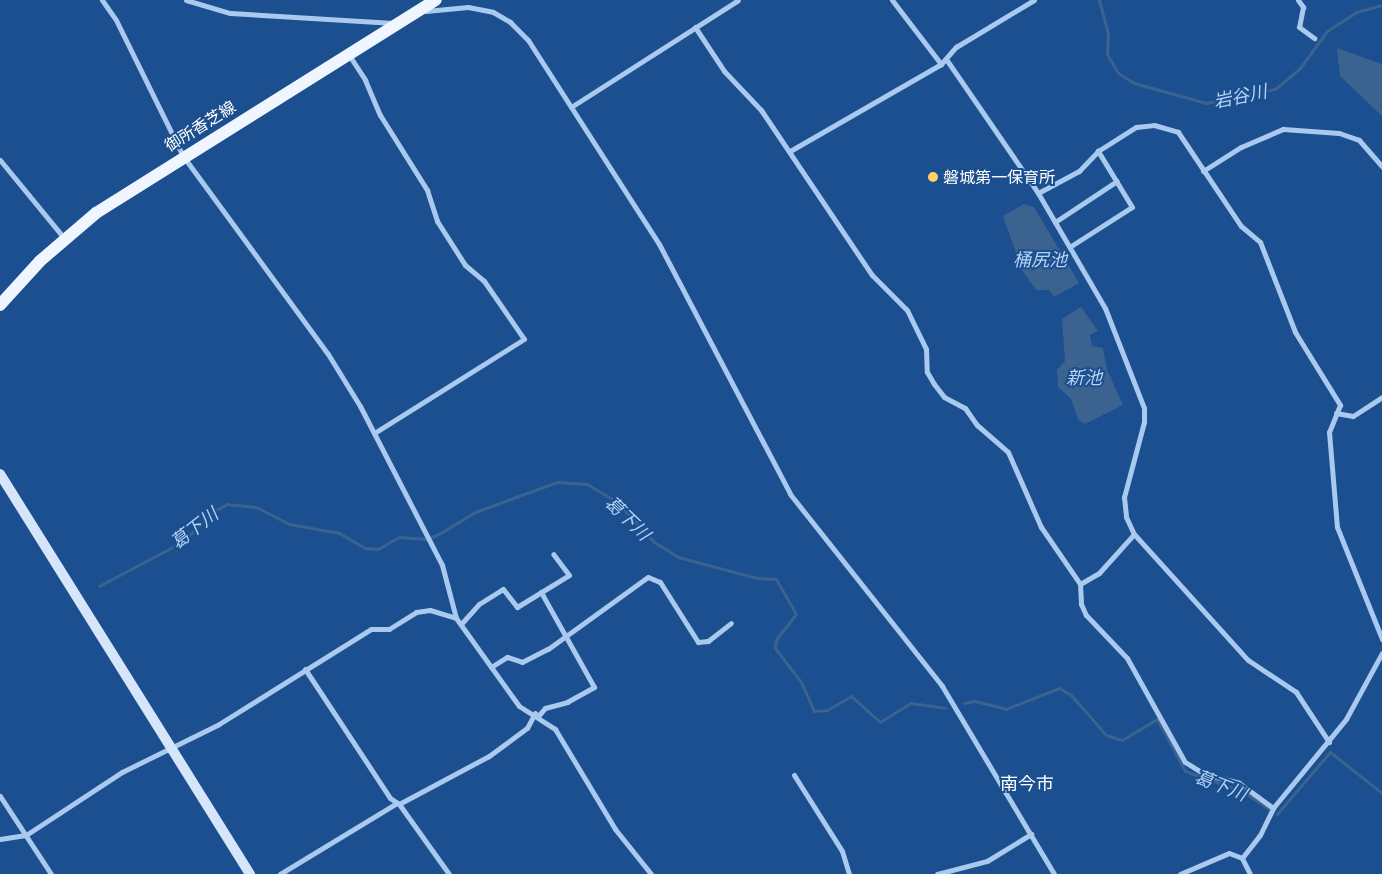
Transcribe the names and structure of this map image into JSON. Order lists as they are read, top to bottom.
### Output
{
  "streets": {
    "main road": ["御所香芝線"]
  },
  "districts": ["南今市"],
  "water": [
    "岩谷川",
    "桶尻池",
    "新池",
    "葛下川"
  ],
  "places": ["磐城第一保育所"]
}
